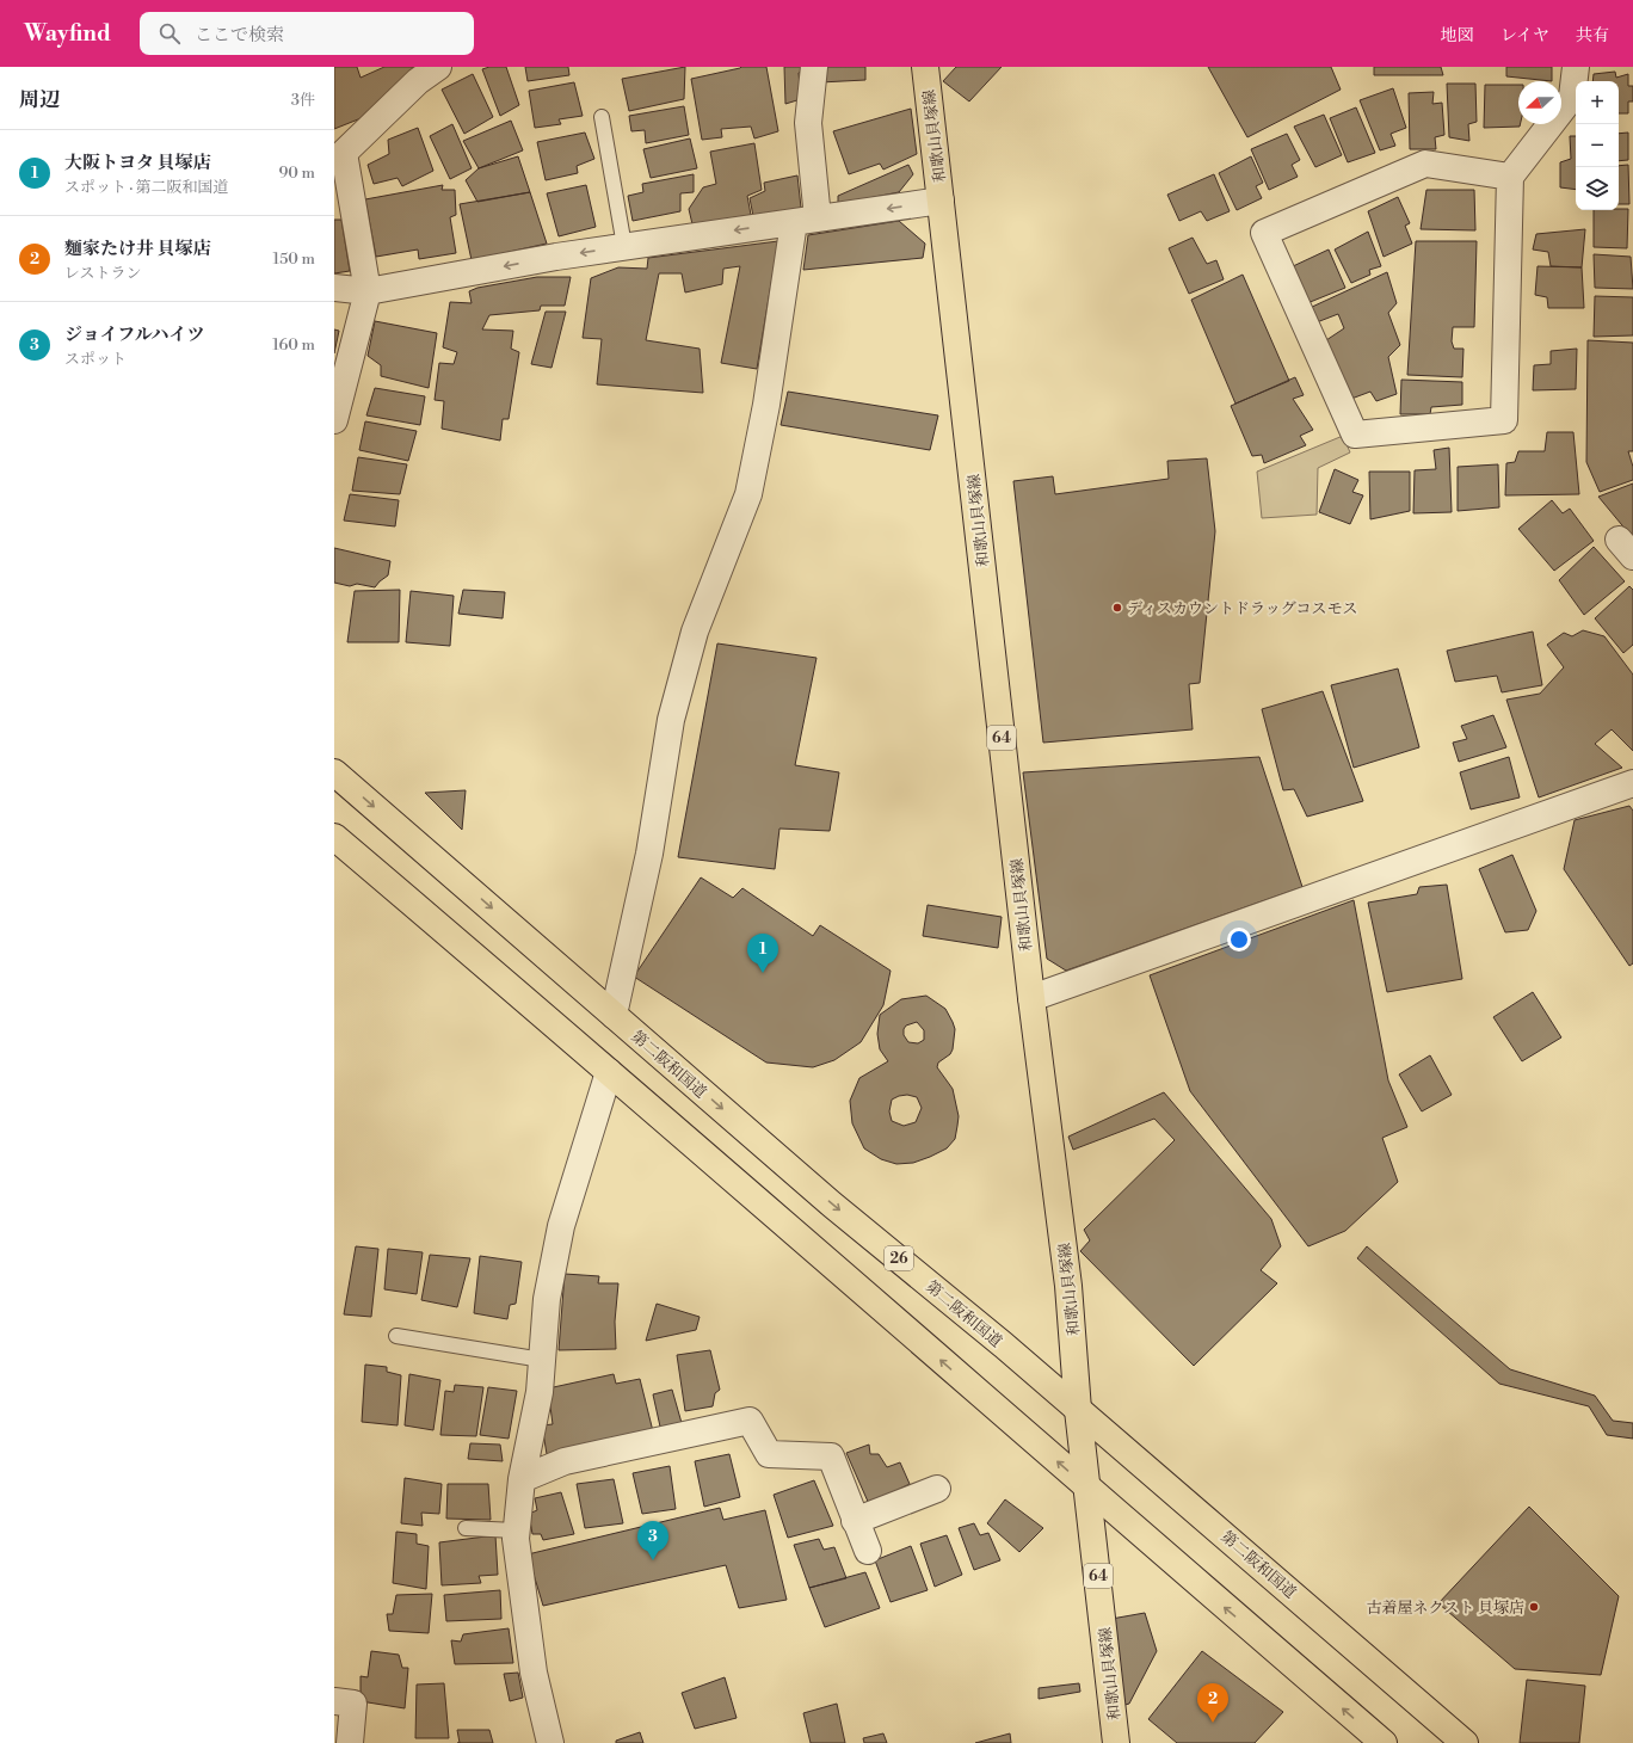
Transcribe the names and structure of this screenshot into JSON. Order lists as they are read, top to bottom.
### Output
{
  "streets": {
    "main road": [
      "和歌山貝塚線",
      "64",
      "第二阪和国道",
      "26"
    ]
  },
  "crossings": [
    ["和歌山貝塚線", "第二阪和国道"]
  ],
  "places": ["ディスカウントドラッグコスモス", "古着屋ネクスト 貝塚店"],
  "north": "left",
  "page": {
    "header": "Wayfind",
    "search": "ここで検索",
    "nav": ["地図", "レイヤ", "共有"],
    "heading": ["周辺", "3件"],
    "map_buttons": ["+", "−"],
    "list": [
      {
        "mark": "1",
        "name": "大阪トヨタ 貝塚店",
        "note": "スポット · 第二阪和国道",
        "value": "90 m"
      },
      {
        "mark": "2",
        "name": "麵家たけ井 貝塚店",
        "note": "レストラン",
        "value": "150 m"
      },
      {
        "mark": "3",
        "name": "ジョイフルハイツ",
        "note": "スポット",
        "value": "160 m"
      }
    ],
    "pins": ["1", "3", "2"]
  }
}
